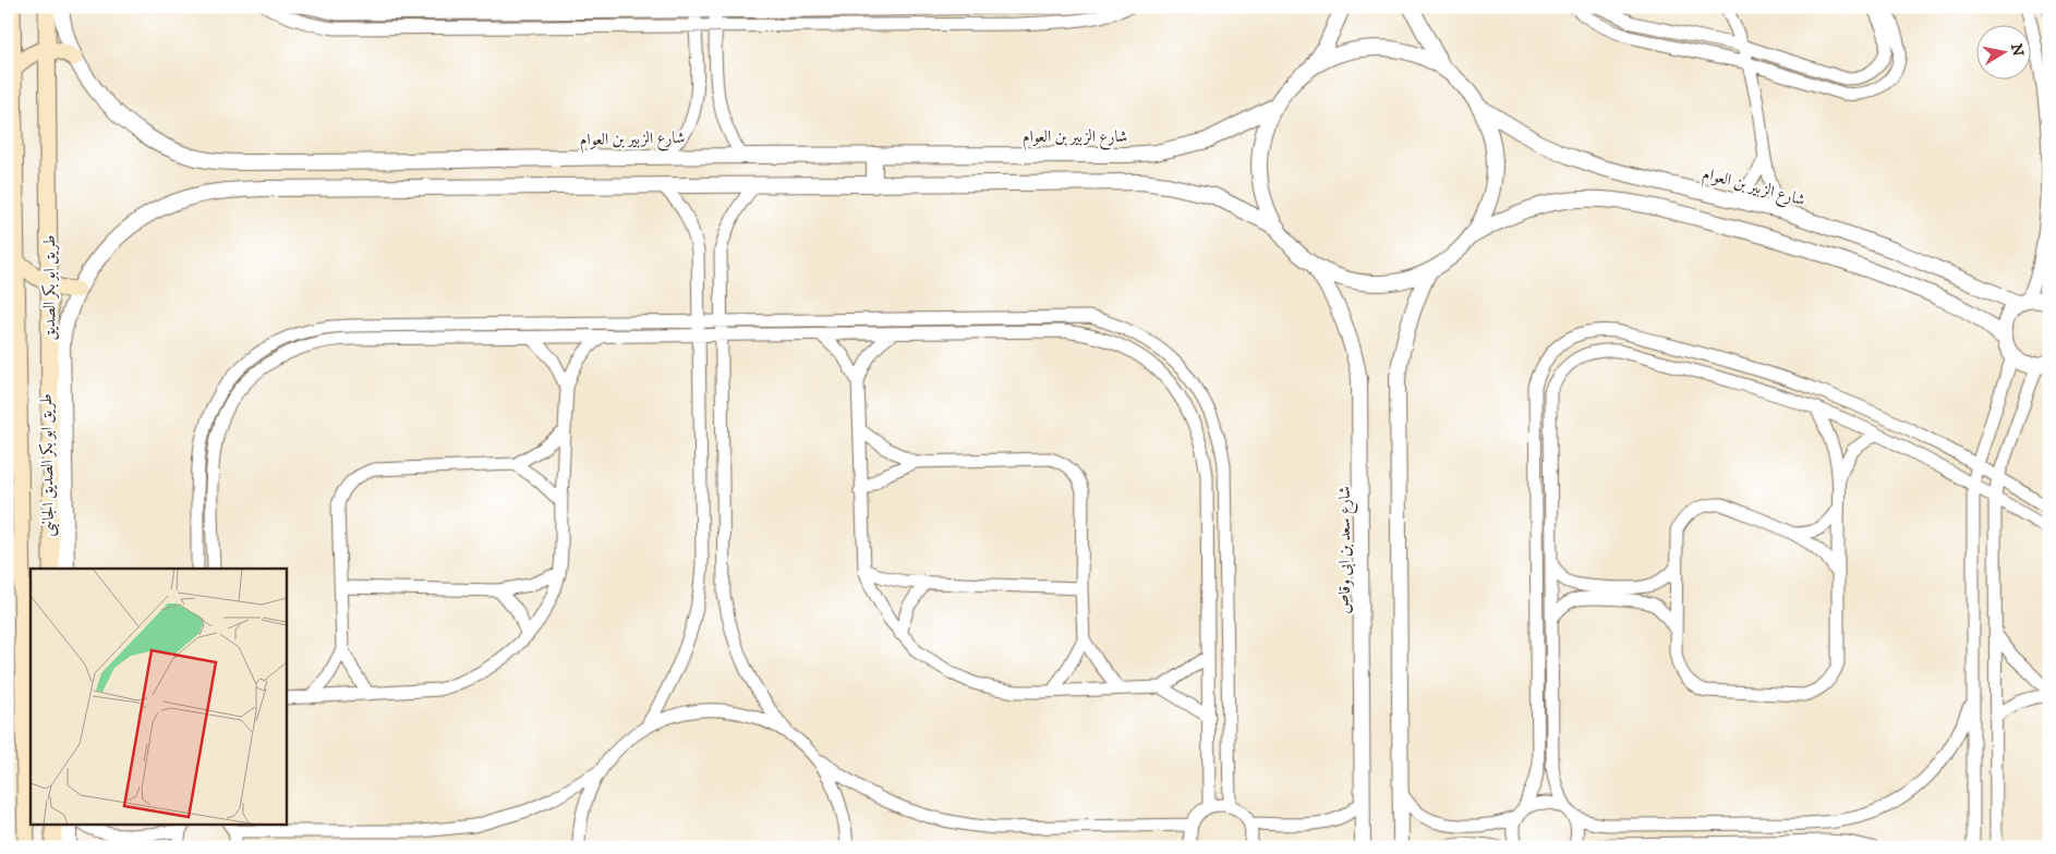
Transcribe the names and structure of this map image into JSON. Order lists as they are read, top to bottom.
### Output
{
  "streets": {
    "main road": ["طريق ابو بكر الصديق"],
    "street": ["شارع الزبير بن العوام", "طريق ابو بكر الصديق الجانبى", "شارع سعد بن ابى وقاص"]
  },
  "crossings": [
    ["طريق ابو بكر الصديق", "طريق ابو بكر الصديق الجانبى"]
  ],
  "north": "right"
}
